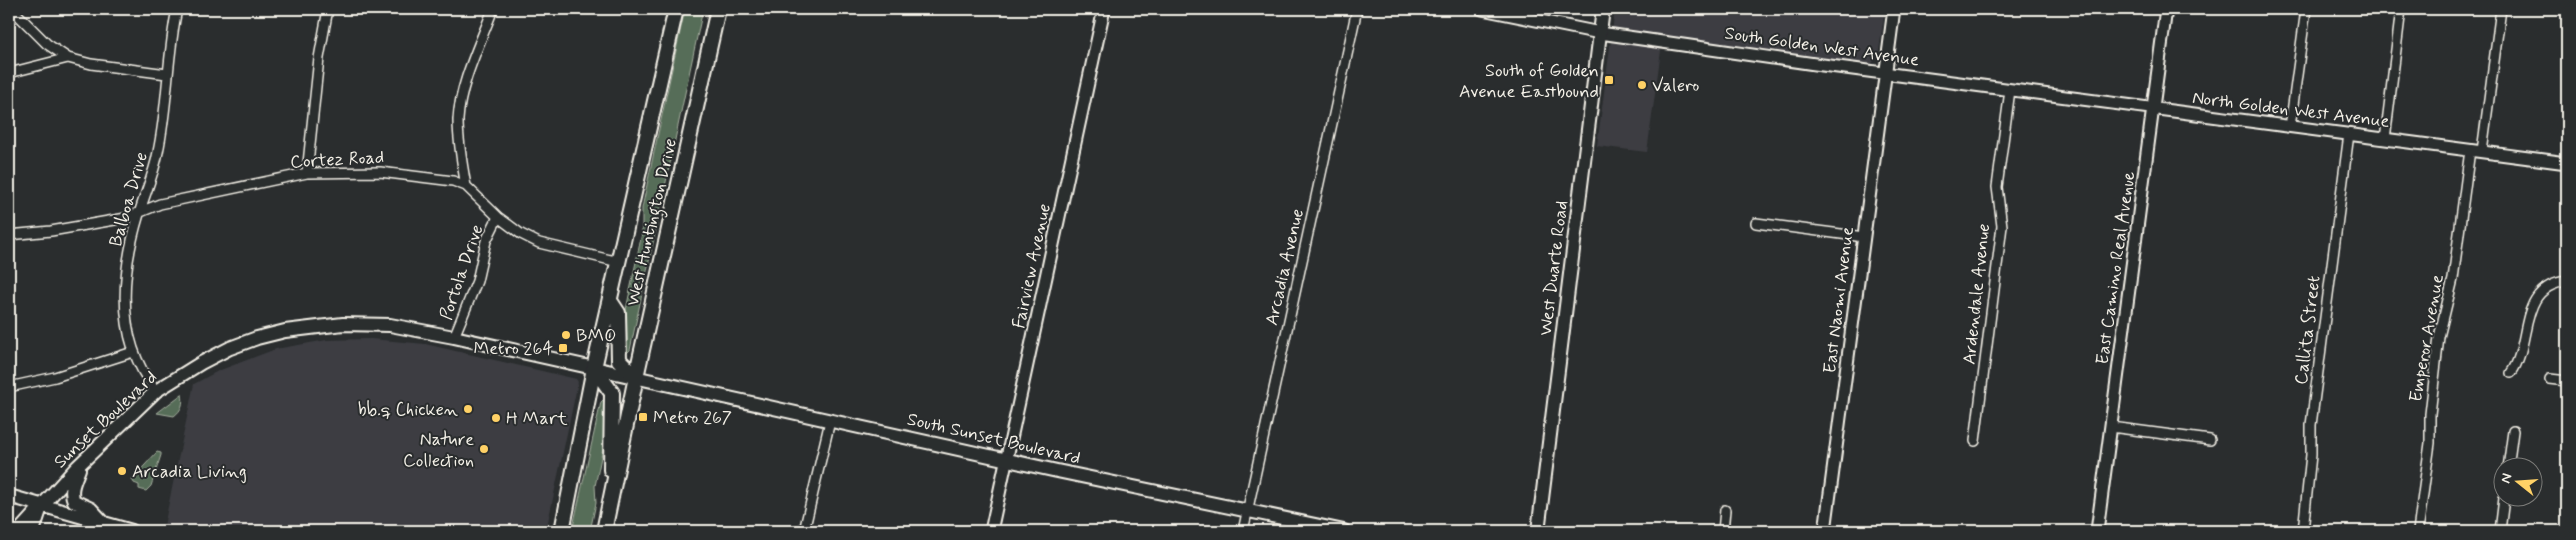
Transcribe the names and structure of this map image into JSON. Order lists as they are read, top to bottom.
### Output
{
  "streets": {
    "main road": [
      "West Huntington Drive",
      "West Duarte Road",
      "Sunset Boulevard",
      "South Sunset Boulevard"
    ],
    "street": [
      "South Golden West Avenue",
      "North Golden West Avenue",
      "Cortez Road",
      "Balboa Drive",
      "Fairview Avenue",
      "Arcadia Avenue",
      "East Camino Real Avenue",
      "Portola Drive",
      "Ardendale Avenue",
      "East Naomi Avenue",
      "Callita Street",
      "Emperor Avenue"
    ]
  },
  "crossings": [
    ["South Golden West Avenue", "North Golden West Avenue"],
    ["South Golden West Avenue", "West Duarte Road"],
    ["South Golden West Avenue", "Ardendale Avenue"],
    ["South Golden West Avenue", "East Naomi Avenue"],
    ["North Golden West Avenue", "East Camino Real Avenue"],
    ["North Golden West Avenue", "Ardendale Avenue"],
    ["North Golden West Avenue", "Callita Street"],
    ["North Golden West Avenue", "Emperor Avenue"],
    ["Cortez Road", "Balboa Drive"],
    ["Cortez Road", "West Huntington Drive"],
    ["Cortez Road", "Portola Drive"],
    ["Balboa Drive", "Sunset Boulevard"],
    ["West Huntington Drive", "Sunset Boulevard"],
    ["West Huntington Drive", "South Sunset Boulevard"],
    ["Fairview Avenue", "South Sunset Boulevard"],
    ["Arcadia Avenue", "South Sunset Boulevard"],
    ["Portola Drive", "Sunset Boulevard"],
    ["Sunset Boulevard", "South Sunset Boulevard"]
  ],
  "places": {
    "transit": ["South of Golden Avenue Eastbound", "Metro 264", "Metro 267"],
    "other": [
      "Valero",
      "BMO",
      "bb.q Chicken",
      "H Mart",
      "Nature Collection",
      "Arcadia Living"
    ]
  },
  "north": "left"
}
